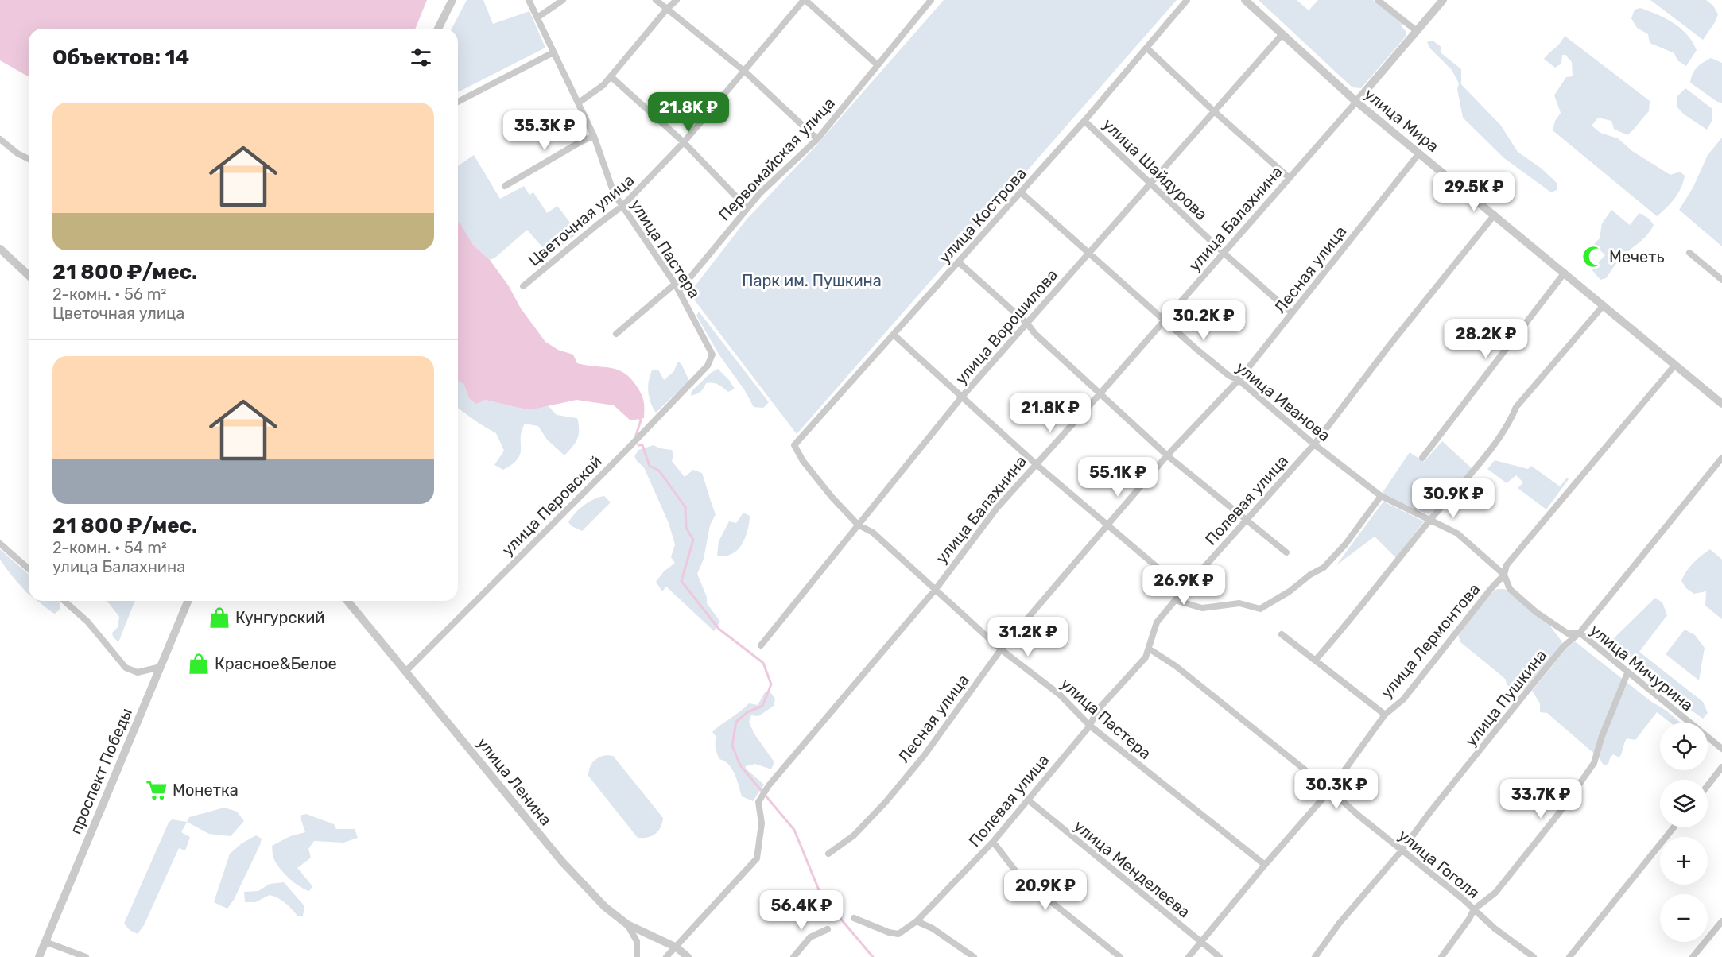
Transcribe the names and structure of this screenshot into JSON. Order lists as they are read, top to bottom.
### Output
{
  "streets": {
    "street": [
      "улица Мира",
      "Первомайская улица",
      "улица Шайдурова",
      "улица Кострова",
      "улица Балахнина",
      "Цветочная улица",
      "улица Пастера",
      "Лесная улица",
      "улица Ворошилова",
      "улица Иванова",
      "Полевая улица",
      "улица Перовской",
      "улица Лермонтова",
      "улица Мичурина",
      "улица Пушкина",
      "проспект Победы",
      "улица Ленина",
      "улица Гоголя",
      "улица Менделеева"
    ]
  },
  "crossings": [
    ["улица Мира", "улица Балахнина"],
    ["улица Мира", "Лесная улица"],
    ["улица Мира", "улица Ворошилова"],
    ["улица Мира", "Полевая улица"],
    ["улица Мира", "улица Лермонтова"],
    ["Первомайская улица", "улица Пастера"],
    ["улица Шайдурова", "улица Кострова"],
    ["улица Шайдурова", "улица Балахнина"],
    ["улица Шайдурова", "Лесная улица"],
    ["улица Шайдурова", "улица Ворошилова"],
    ["улица Кострова", "улица Пастера"],
    ["улица Кострова", "улица Иванова"],
    ["улица Балахнина", "улица Пастера"],
    ["улица Балахнина", "улица Иванова"],
    ["улица Балахнина", "улица Ленина"],
    ["Цветочная улица", "улица Пастера"],
    ["улица Пастера", "Лесная улица"],
    ["улица Пастера", "улица Ворошилова"],
    ["улица Пастера", "Полевая улица"],
    ["улица Пастера", "улица Перовской"],
    ["улица Пастера", "улица Лермонтова"],
    ["Лесная улица", "улица Иванова"],
    ["улица Ворошилова", "улица Иванова"],
    ["улица Иванова", "Полевая улица"],
    ["улица Иванова", "улица Мичурина"],
    ["Полевая улица", "улица Гоголя"],
    ["Полевая улица", "улица Менделеева"],
    ["улица Перовской", "улица Ленина"],
    ["улица Лермонтова", "улица Мичурина"],
    ["улица Лермонтова", "улица Гоголя"],
    ["улица Лермонтова", "улица Менделеева"],
    ["улица Мичурина", "улица Пушкина"],
    ["улица Пушкина", "улица Гоголя"]
  ],
  "parks": ["Парк им. Пушкина"],
  "places": {
    "mosque": ["Мечеть"],
    "shop": ["Кунгурский", "Красное&Белое"],
    "supermarket": ["Монетка"]
  },
  "page": {
    "heading": "Объектов: 14",
    "list": [
      {
        "name": "21 800 ₽/мес.",
        "note": "2-комн. · 56 m² · Цветочная улица"
      },
      {
        "name": "21 800 ₽/мес.",
        "note": "2-комн. · 54 m² · улица Балахнина"
      }
    ],
    "price": [
      "21.8K ₽",
      "35.3K ₽",
      "29.5K ₽",
      "30.2K ₽",
      "28.2K ₽",
      "21.8K ₽",
      "55.1K ₽",
      "30.9K ₽",
      "26.9K ₽",
      "31.2K ₽",
      "30.3K ₽",
      "33.7K ₽",
      "20.9K ₽",
      "56.4K ₽"
    ],
    "map_buttons": ["+", "−"]
  }
}
